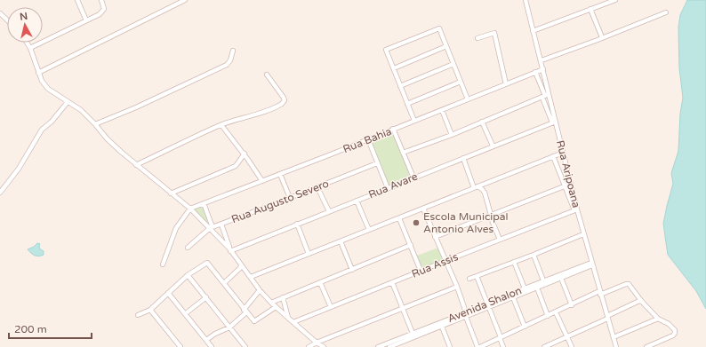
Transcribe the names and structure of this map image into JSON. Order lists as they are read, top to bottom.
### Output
{
  "streets": {
    "street": [
      "Rua Bahia",
      "Rua Aripoana",
      "Rua Avare",
      "Rua Augusto Severo",
      "Rua Assis",
      "Avenida Shalon"
    ]
  },
  "crossings": [
    ["Rua Bahia", "Rua Aripoana"],
    ["Rua Aripoana", "Rua Avare"],
    ["Rua Aripoana", "Rua Assis"],
    ["Rua Aripoana", "Avenida Shalon"]
  ],
  "places": ["Escola Municipal Antonio Alves"],
  "scale_bar": "200 m",
  "north": "top"
}
